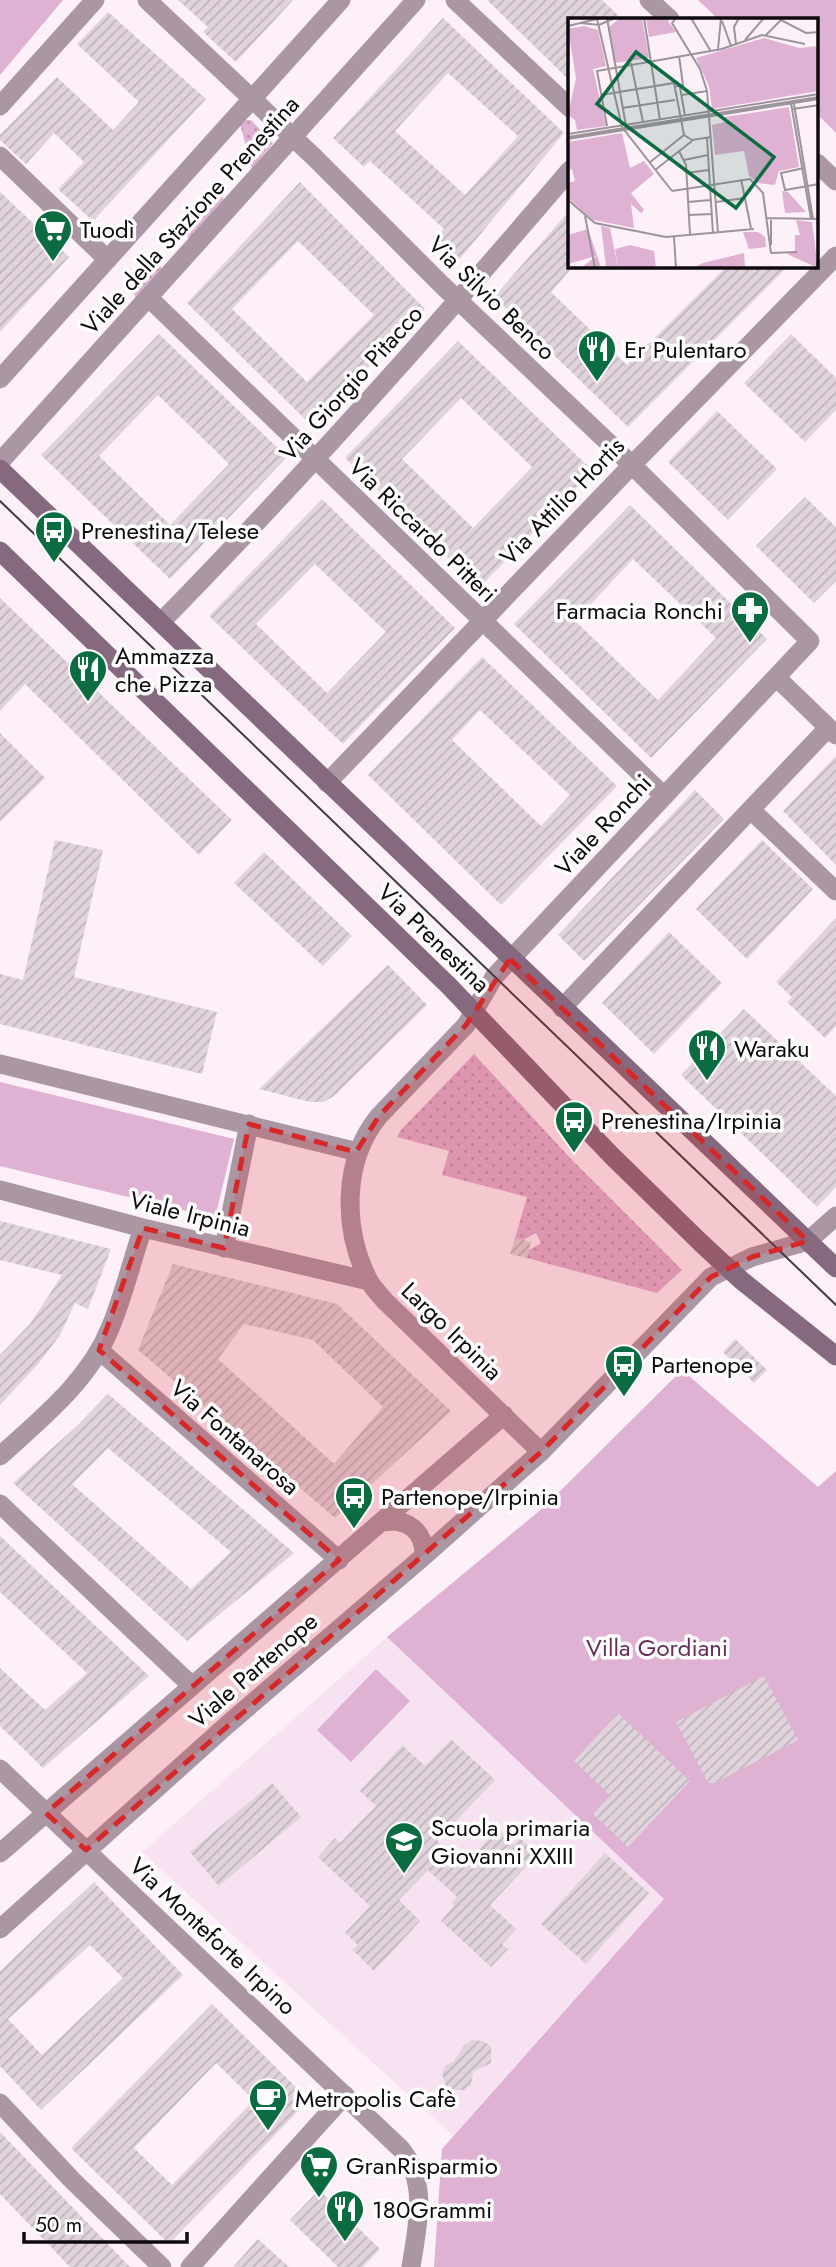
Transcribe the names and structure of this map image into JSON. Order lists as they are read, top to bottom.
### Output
{
  "streets": {
    "main road": ["Via Prenestina"],
    "street": [
      "Viale della Stazione Prenestina",
      "Via Silvio Benco",
      "Via Giorgio Pitacco",
      "Via Attilio Hortis",
      "Via Riccardo Pitteri",
      "Viale Ronchi",
      "Viale Irpinia",
      "Largo Irpinia",
      "Via Fontanarosa",
      "Viale Partenope",
      "Via Monteforte Irpino"
    ]
  },
  "crossings": [
    ["Viale della Stazione Prenestina", "Via Silvio Benco"],
    ["Viale della Stazione Prenestina", "Via Riccardo Pitteri"],
    ["Via Silvio Benco", "Via Giorgio Pitacco"],
    ["Via Silvio Benco", "Via Attilio Hortis"],
    ["Via Silvio Benco", "Viale Ronchi"],
    ["Via Giorgio Pitacco", "Via Riccardo Pitteri"],
    ["Via Giorgio Pitacco", "Via Prenestina"],
    ["Via Attilio Hortis", "Via Riccardo Pitteri"],
    ["Via Attilio Hortis", "Via Prenestina"],
    ["Via Riccardo Pitteri", "Viale Ronchi"],
    ["Viale Ronchi", "Via Prenestina"],
    ["Viale Ronchi", "Largo Irpinia"],
    ["Via Prenestina", "Largo Irpinia"],
    ["Viale Irpinia", "Largo Irpinia"],
    ["Largo Irpinia", "Viale Partenope"],
    ["Via Fontanarosa", "Viale Partenope"],
    ["Viale Partenope", "Via Monteforte Irpino"]
  ],
  "parks": ["Villa Gordiani"],
  "places": {
    "supermarket": ["Tuodì", "GranRisparmio"],
    "restaurant": [
      "Er Pulentaro",
      "Ammazza che Pizza",
      "Waraku",
      "180Grammi"
    ],
    "bus stop": [
      "Prenestina/Telese",
      "Prenestina/Irpinia",
      "Partenope",
      "Partenope/Irpinia"
    ],
    "pharmacy": ["Farmacia Ronchi"],
    "school or university": ["Scuola primaria Giovanni XXIII"],
    "cafe": ["Metropolis Cafè"]
  },
  "scale_bar": "50 m"
}
